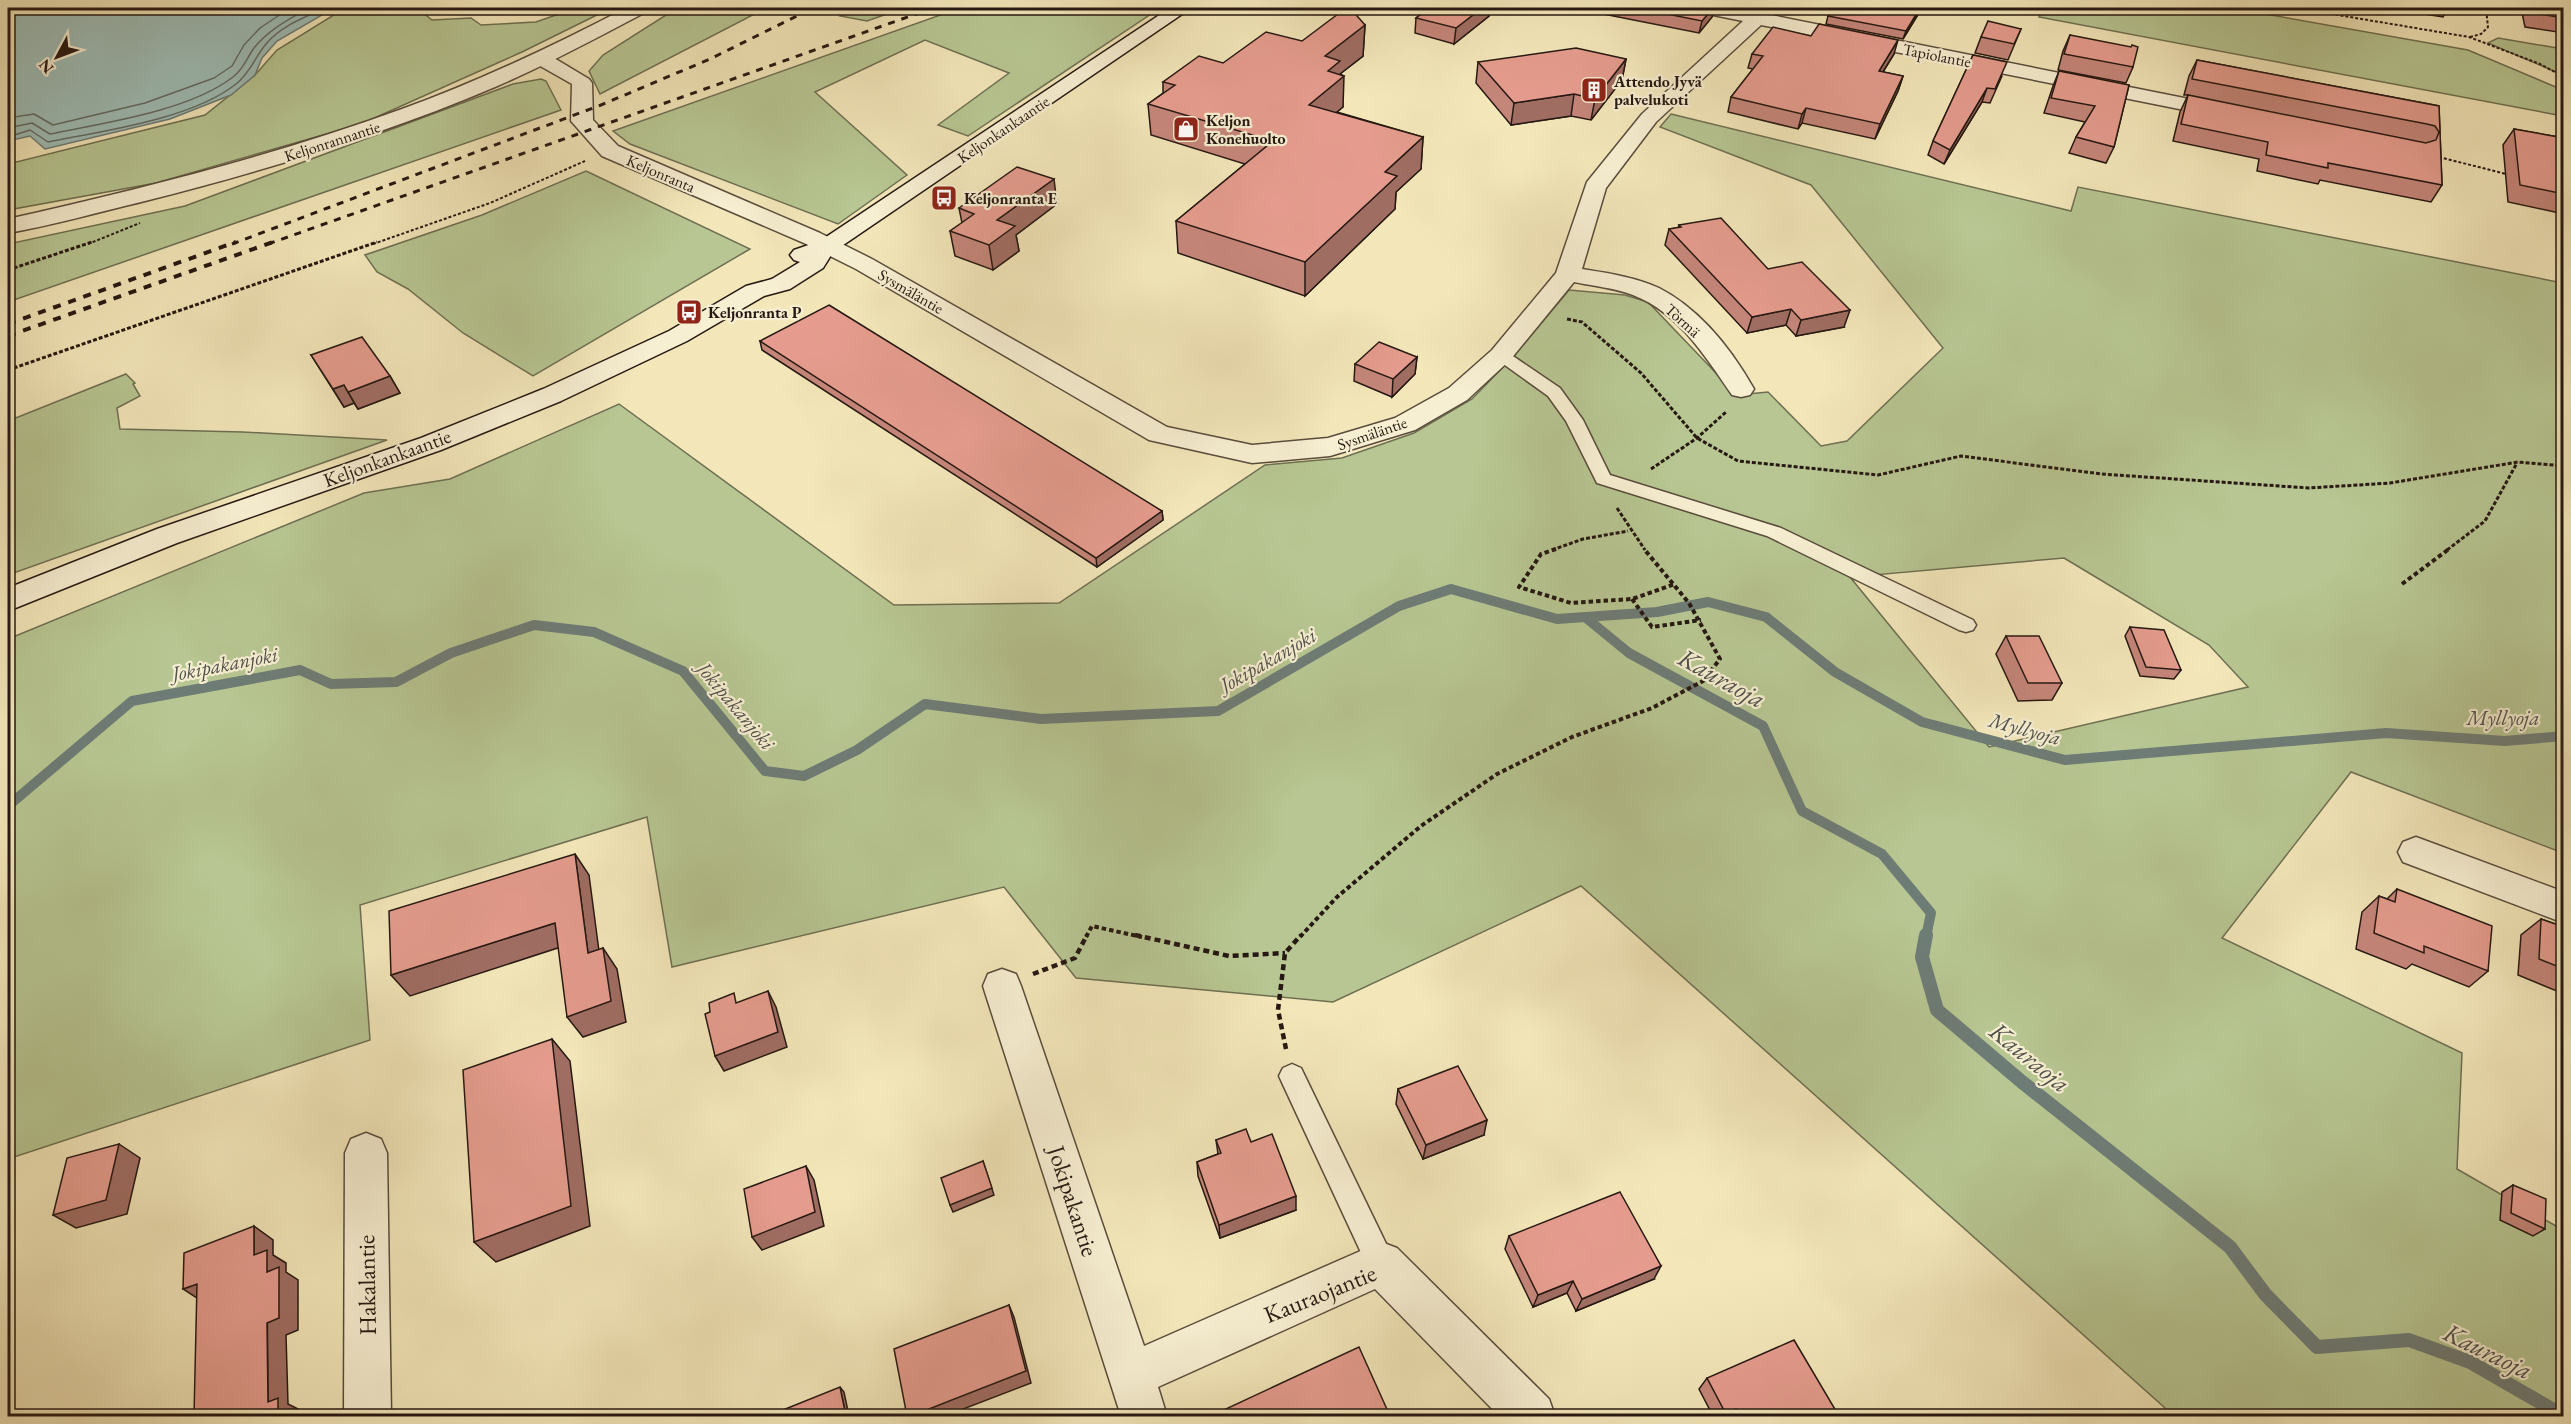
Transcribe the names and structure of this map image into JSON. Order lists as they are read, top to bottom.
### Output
{
  "streets": {
    "street": [
      "Tapiolantie",
      "Keljonkankaantie",
      "Keljonrannantie",
      "Keljonranta",
      "Sysmäläntie",
      "Törmä",
      "Jokipakantie",
      "Hakalantie",
      "Kauraojantie"
    ]
  },
  "crossings": [
    ["Tapiolantie", "Sysmäläntie"],
    ["Keljonkankaantie", "Keljonranta"],
    ["Keljonkankaantie", "Sysmäläntie"],
    ["Keljonrannantie", "Keljonranta"],
    ["Keljonranta", "Sysmäläntie"],
    ["Sysmäläntie", "Törmä"],
    ["Jokipakantie", "Kauraojantie"]
  ],
  "water": ["Jokipakanjoki", "Kauraoja", "Myllyoja"],
  "places": {
    "building": ["Attendo Jyvä palvelukoti"],
    "shop": ["Keljon Konehuolto"],
    "bus stop": ["Keljonranta E", "Keljonranta P"]
  },
  "north": "bottom left"
}
